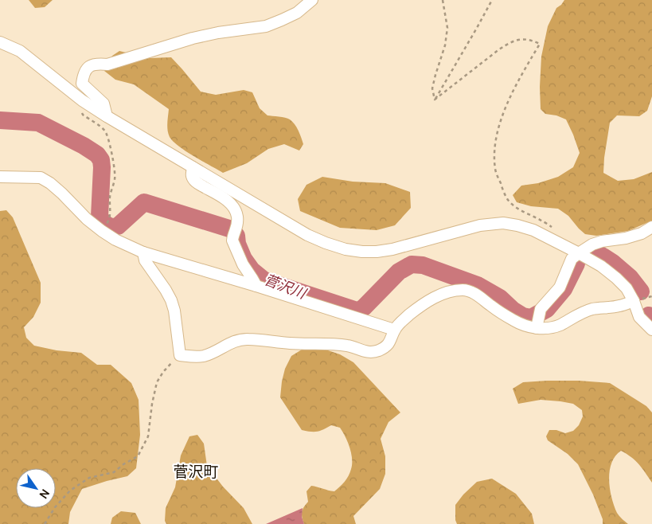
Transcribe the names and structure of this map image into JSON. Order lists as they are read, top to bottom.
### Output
{
  "districts": ["菅沢町"],
  "water": ["菅沢川"],
  "north": "bottom right"
}
